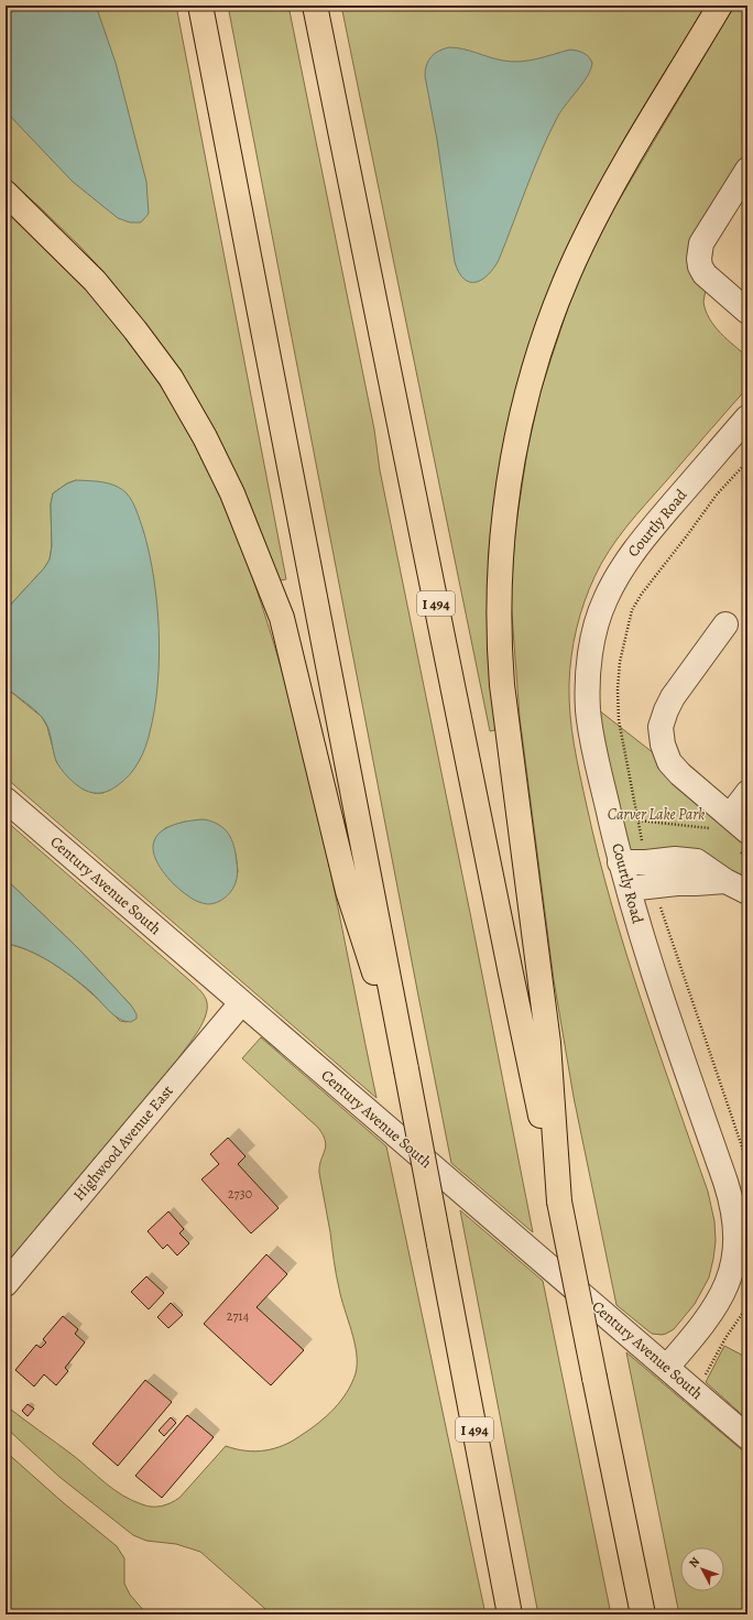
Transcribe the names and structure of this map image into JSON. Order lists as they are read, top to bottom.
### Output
{
  "streets": {
    "highway": ["I 494"],
    "street": ["Courtly Road", "Century Avenue South", "Highwood Avenue East"]
  },
  "crossings": [
    ["Courtly Road", "Century Avenue South"],
    ["Century Avenue South", "Highwood Avenue East"]
  ],
  "parks": ["Carver Lake Park"],
  "house_numbers": ["2730", "2714"],
  "north": "top left"
}
